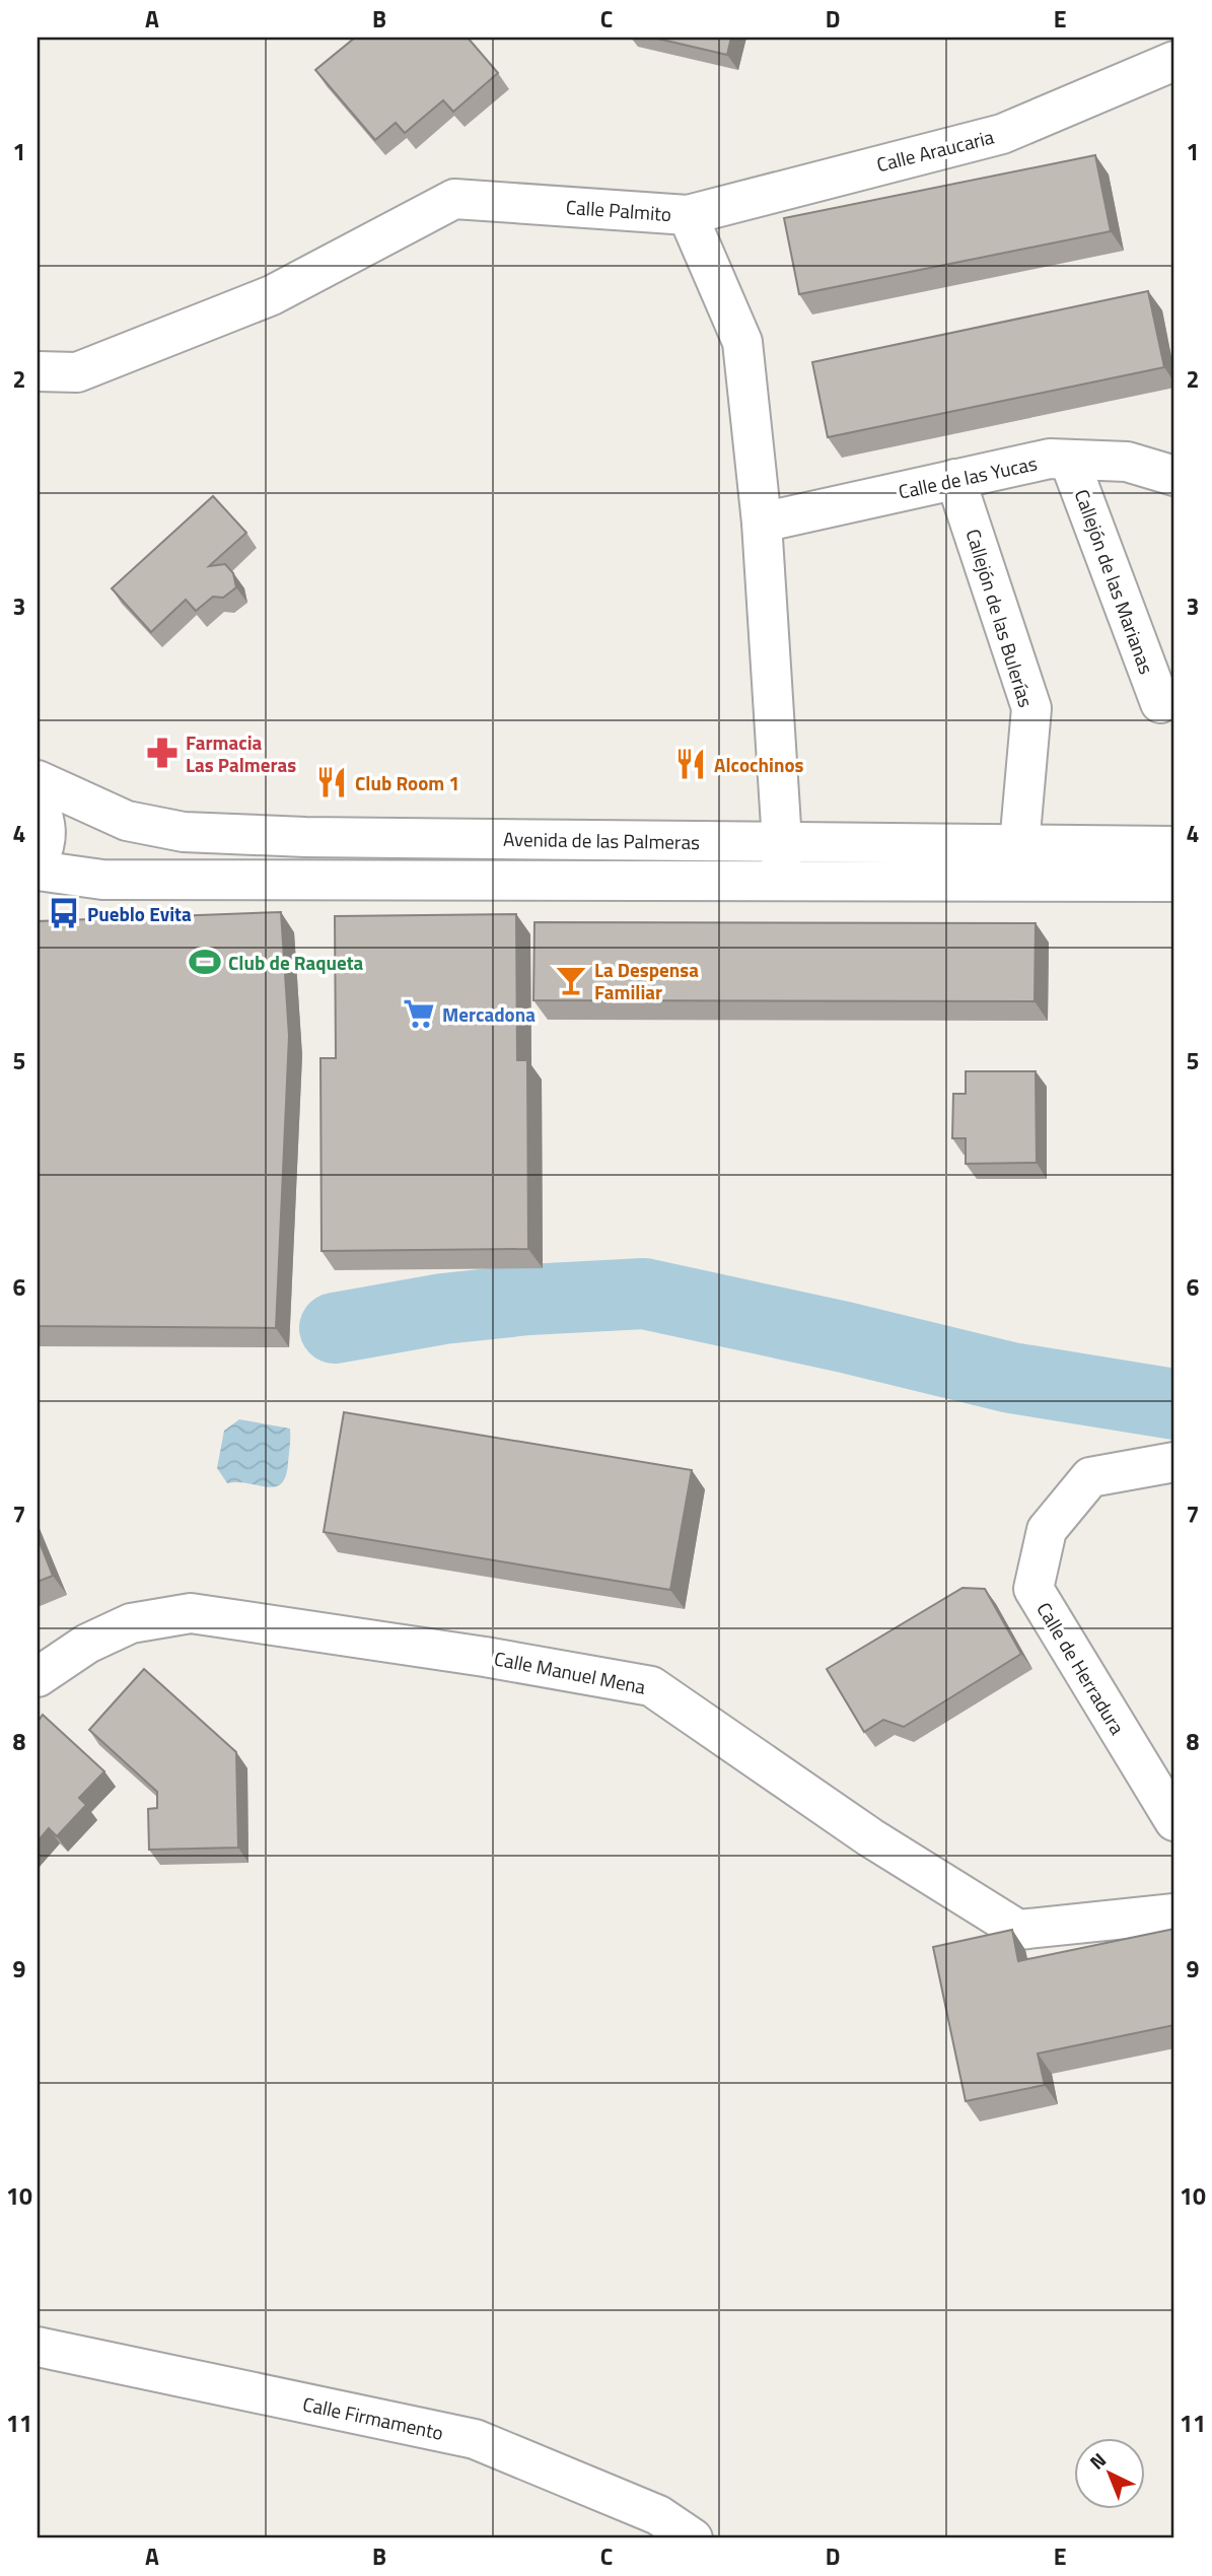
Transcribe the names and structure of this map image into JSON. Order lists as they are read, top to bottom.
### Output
{
  "streets": {
    "street": [
      "Calle Araucaria",
      "Calle Palmito",
      "Calle de las Yucas",
      "Callejón de las Marianas",
      "Callejón de las Bulerías",
      "Avenida de las Palmeras",
      "Calle de Herradura",
      "Calle Manuel Mena",
      "Calle Firmamento"
    ]
  },
  "crossings": [
    ["Calle Araucaria", "Calle Palmito"],
    ["Calle Palmito", "Calle de las Yucas"],
    ["Calle Palmito", "Avenida de las Palmeras"],
    ["Calle de las Yucas", "Callejón de las Marianas"],
    ["Calle de las Yucas", "Callejón de las Bulerías"],
    ["Callejón de las Bulerías", "Avenida de las Palmeras"]
  ],
  "places": {
    "pharmacy": ["Farmacia Las Palmeras"],
    "restaurant": ["Alcochinos", "Club Room 1"],
    "bus stop": ["Pueblo Evita"],
    "sports": ["Club de Raqueta"],
    "bar": ["La Despensa Familiar"],
    "supermarket": ["Mercadona"]
  },
  "north": "top left",
  "grid": {
    "columns": [
      "A",
      "B",
      "C",
      "D",
      "E"
    ],
    "rows": [
      "1",
      "2",
      "3",
      "4",
      "5",
      "6",
      "7",
      "8",
      "9",
      "10",
      "11"
    ]
  }
}
